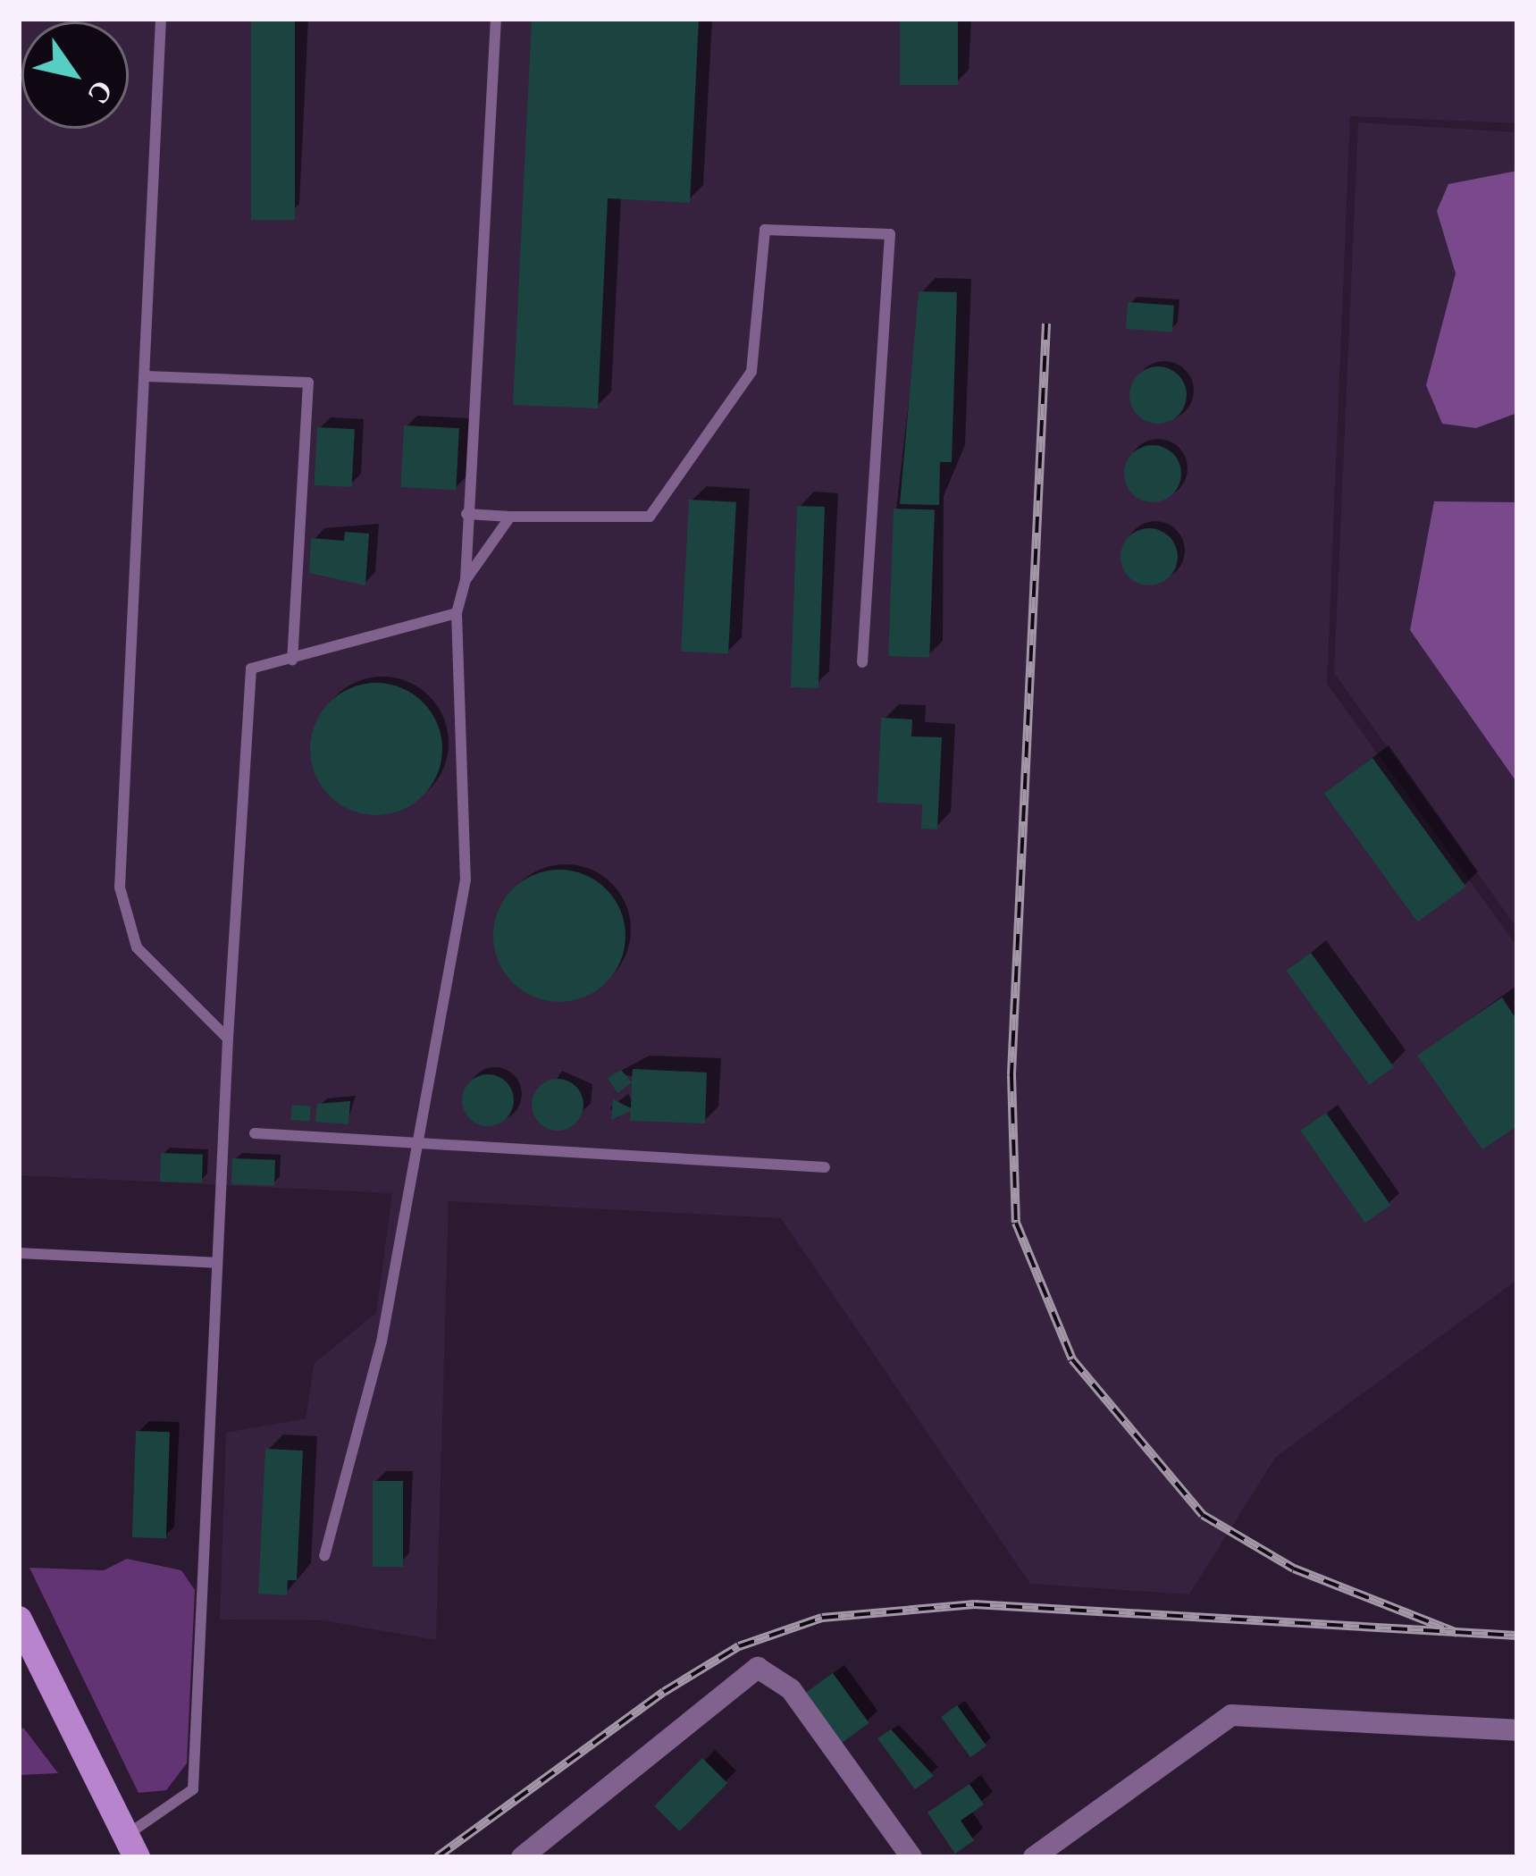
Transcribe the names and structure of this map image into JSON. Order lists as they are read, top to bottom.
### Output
{
  "north": "bottom right"
}
